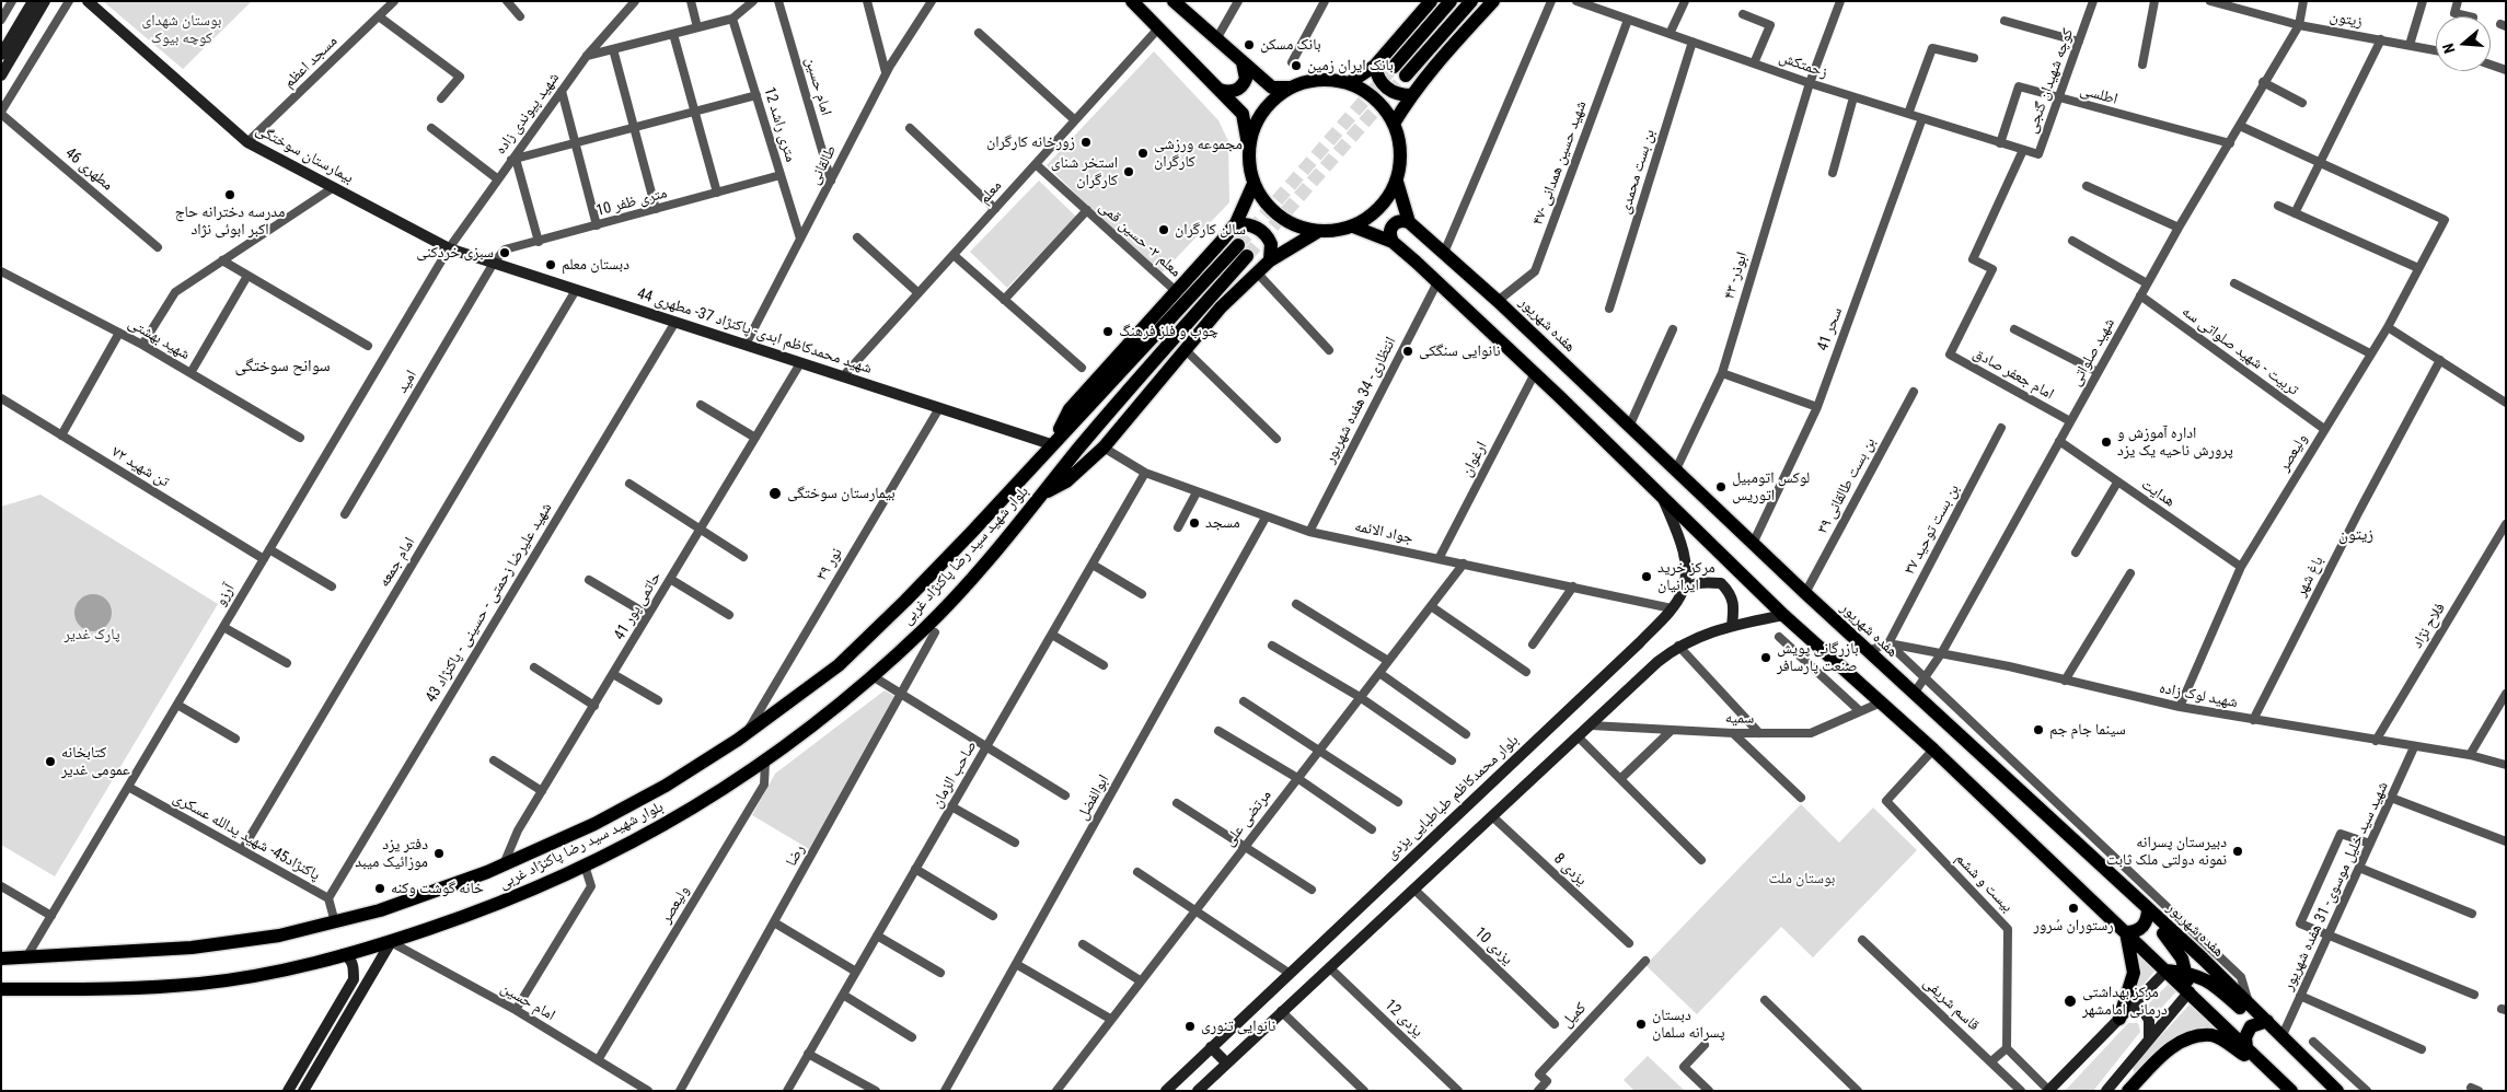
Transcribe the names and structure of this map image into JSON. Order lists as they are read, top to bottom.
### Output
{
  "streets": {
    "main road": [
      "بیمارستان سوختگی",
      "هفده شهریور",
      "شهید محمدکاظم ابدی- پاکنژاد 37- مطهری 44",
      "بلوار شهید سید رضا پاکنژاد غربی",
      "بلوار محمدکاظم طباطبایی یزدی"
    ],
    "street": [
      "زیتون",
      "مسجد اعظم",
      "زحمتکش",
      "کوچه شهیدان گنجی",
      "امام حسین",
      "اطلسی",
      "شهید پیوندی زاده",
      "12 متری راشد",
      "شهید حسین همدانی -۴۷",
      "طالقانی",
      "مطهری 46",
      "بن بست محمدی",
      "معلم",
      "10 متری ظفر",
      "معلم ۲- حسین قمی",
      "ابوذر- ۴۳",
      "سحر 41",
      "شهید بهشتی",
      "تربیت - شهید صلواتی سه",
      "شهید صلواتی",
      "امام جعفر صادق",
      "امید",
      "انتظاری- 34 هفده شهریور",
      "ولیعصر",
      "ارغوان",
      "۷۲ تن شهید",
      "بن‌ بست طالقانی ۳۹",
      "هدایت",
      "بن بست توحید ۳۷",
      "جواد الائمه",
      "امام جمعه",
      "نور ۳۹",
      "باغ شهر",
      "آرزو",
      "شهید علیرضا زحمتی - حسینی - پاکنژاد 43",
      "حاتمی پور 41",
      "فلاح نژاد",
      "شهید لوک زاده",
      "سمیه",
      "صاحب الزمان",
      "ابوالفضل",
      "مرتضی علی",
      "پاکنژاد45- شهید یدالله عسکری",
      "رضا",
      "یزدی 8",
      "بیست و ششم",
      "شهید سید خلیل موسوی- 31 هفده شهریور",
      "یزدی 10",
      "قاسم شریفی",
      "کمیل",
      "یزدی 12"
    ]
  },
  "crossings": [
    ["زیتون", "شهید صلواتی"],
    ["مسجد اعظم", "بیمارستان سوختگی"],
    ["زحمتکش", "کوچه شهیدان گنجی"],
    ["زحمتکش", "اطلسی"],
    ["زحمتکش", "شهید حسین همدانی -۴۷"],
    ["زحمتکش", "بن بست محمدی"],
    ["زحمتکش", "ابوذر- ۴۳"],
    ["زحمتکش", "سحر 41"],
    ["زحمتکش", "امام جعفر صادق"],
    ["کوچه شهیدان گنجی", "اطلسی"],
    ["کوچه شهیدان گنجی", "امام جعفر صادق"],
    ["امام حسین", "طالقانی"],
    ["امام حسین", "ولیعصر"],
    ["امام حسین", "بلوار شهید سید رضا پاکنژاد غربی"],
    ["اطلسی", "شهید صلواتی"],
    ["شهید پیوندی زاده", "بیمارستان سوختگی"],
    ["شهید پیوندی زاده", "شهید محمدکاظم ابدی- پاکنژاد 37- مطهری 44"],
    ["شهید پیوندی زاده", "آرزو"],
    ["12 متری راشد", "طالقانی"],
    ["12 متری راشد", "10 متری ظفر"],
    ["بیمارستان سوختگی", "شهید محمدکاظم ابدی- پاکنژاد 37- مطهری 44"],
    ["بیمارستان سوختگی", "آرزو"],
    ["شهید حسین همدانی -۴۷", "هفده شهریور"],
    ["طالقانی", "شهید محمدکاظم ابدی- پاکنژاد 37- مطهری 44"],
    ["معلم", "معلم ۲- حسین قمی"],
    ["معلم", "شهید محمدکاظم ابدی- پاکنژاد 37- مطهری 44"],
    ["10 متری ظفر", "شهید محمدکاظم ابدی- پاکنژاد 37- مطهری 44"],
    ["10 متری ظفر", "امید"],
    ["ابوذر- ۴۳", "هفده شهریور"],
    ["هفده شهریور", "سحر 41"],
    ["هفده شهریور", "شهید صلواتی"],
    ["هفده شهریور", "بن‌ بست طالقانی ۳۹"],
    ["هفده شهریور", "شهید سید خلیل موسوی- 31 هفده شهریور"],
    ["شهید محمدکاظم ابدی- پاکنژاد 37- مطهری 44", "امید"],
    ["شهید محمدکاظم ابدی- پاکنژاد 37- مطهری 44", "بلوار شهید سید رضا پاکنژاد غربی"],
    ["شهید محمدکاظم ابدی- پاکنژاد 37- مطهری 44", "امام جمعه"],
    ["شهید محمدکاظم ابدی- پاکنژاد 37- مطهری 44", "نور ۳۹"],
    ["شهید محمدکاظم ابدی- پاکنژاد 37- مطهری 44", "آرزو"],
    ["شهید محمدکاظم ابدی- پاکنژاد 37- مطهری 44", "شهید علیرضا زحمتی - حسینی - پاکنژاد 43"],
    ["شهید محمدکاظم ابدی- پاکنژاد 37- مطهری 44", "حاتمی پور 41"],
    ["تربیت - شهید صلواتی سه", "شهید صلواتی"],
    ["تربیت - شهید صلواتی سه", "ولیعصر"],
    ["شهید صلواتی", "امام جعفر صادق"],
    ["شهید صلواتی", "هدایت"],
    ["شهید صلواتی", "شهید لوک زاده"],
    ["انتظاری- 34 هفده شهریور", "جواد الائمه"],
    ["ولیعصر", "هدایت"],
    ["ولیعصر", "بلوار شهید سید رضا پاکنژاد غربی"],
    ["ولیعصر", "شهید لوک زاده"],
    ["ارغوان", "جواد الائمه"],
    ["۷۲ تن شهید", "آرزو"],
    ["بن بست توحید ۳۷", "شهید لوک زاده"],
    ["جواد الائمه", "صاحب الزمان"],
    ["جواد الائمه", "ابوالفضل"],
    ["جواد الائمه", "بلوار محمدکاظم طباطبایی یزدی"],
    ["جواد الائمه", "مرتضی علی"],
    ["امام جمعه", "پاکنژاد45- شهید یدالله عسکری"],
    ["باغ شهر", "شهید لوک زاده"],
    ["آرزو", "پاکنژاد45- شهید یدالله عسکری"],
    ["شهید علیرضا زحمتی - حسینی - پاکنژاد 43", "پاکنژاد45- شهید یدالله عسکری"],
    ["فلاح نژاد", "شهید لوک زاده"],
    ["شهید لوک زاده", "شهید سید خلیل موسوی- 31 هفده شهریور"]
  ],
  "districts": ["سوانح سوختگی", "زیتون"],
  "parks": ["بوستان شهدای کوچه بیوک", "پارک غدیر", "بوستان ملت"],
  "places": [
    "بانک مسکن",
    "بانک ایران زمین",
    "زورخانه کارگران",
    "مجموعه ورزشی کارگران",
    "استخر شنای کارگران",
    "مدرسه دخترانه حاج اکبر ابوئی نژاد",
    "سالن کارگران",
    "سبزی خردکنی",
    "دبستان معلم",
    "چوب و فلز فرهنگ",
    "نانوایی سنگکی",
    "اداره آموزش و پرورش ناحیه یک یزد",
    "لوکس اتومبیل اتوریس",
    "بیمارستان سوختگی",
    "مسجد",
    "مرکز خرید ایرانیان",
    "بازرگانی پویش صنعت پارسافر",
    "سینما جام جم",
    "کتابخانه عمومی غدیر",
    "دبیرستان پسرانه نمونه دولتی ملک ثابت",
    "دفتر یزد موزائیک میبد",
    "خانه گوشت وکنه",
    "رستوران سُرور",
    "مرکز بهداشتی درمانی امامشهر",
    "دبستان پسرانه سلمان",
    "نانوایی تنوری"
  ],
  "north": "left"
}
